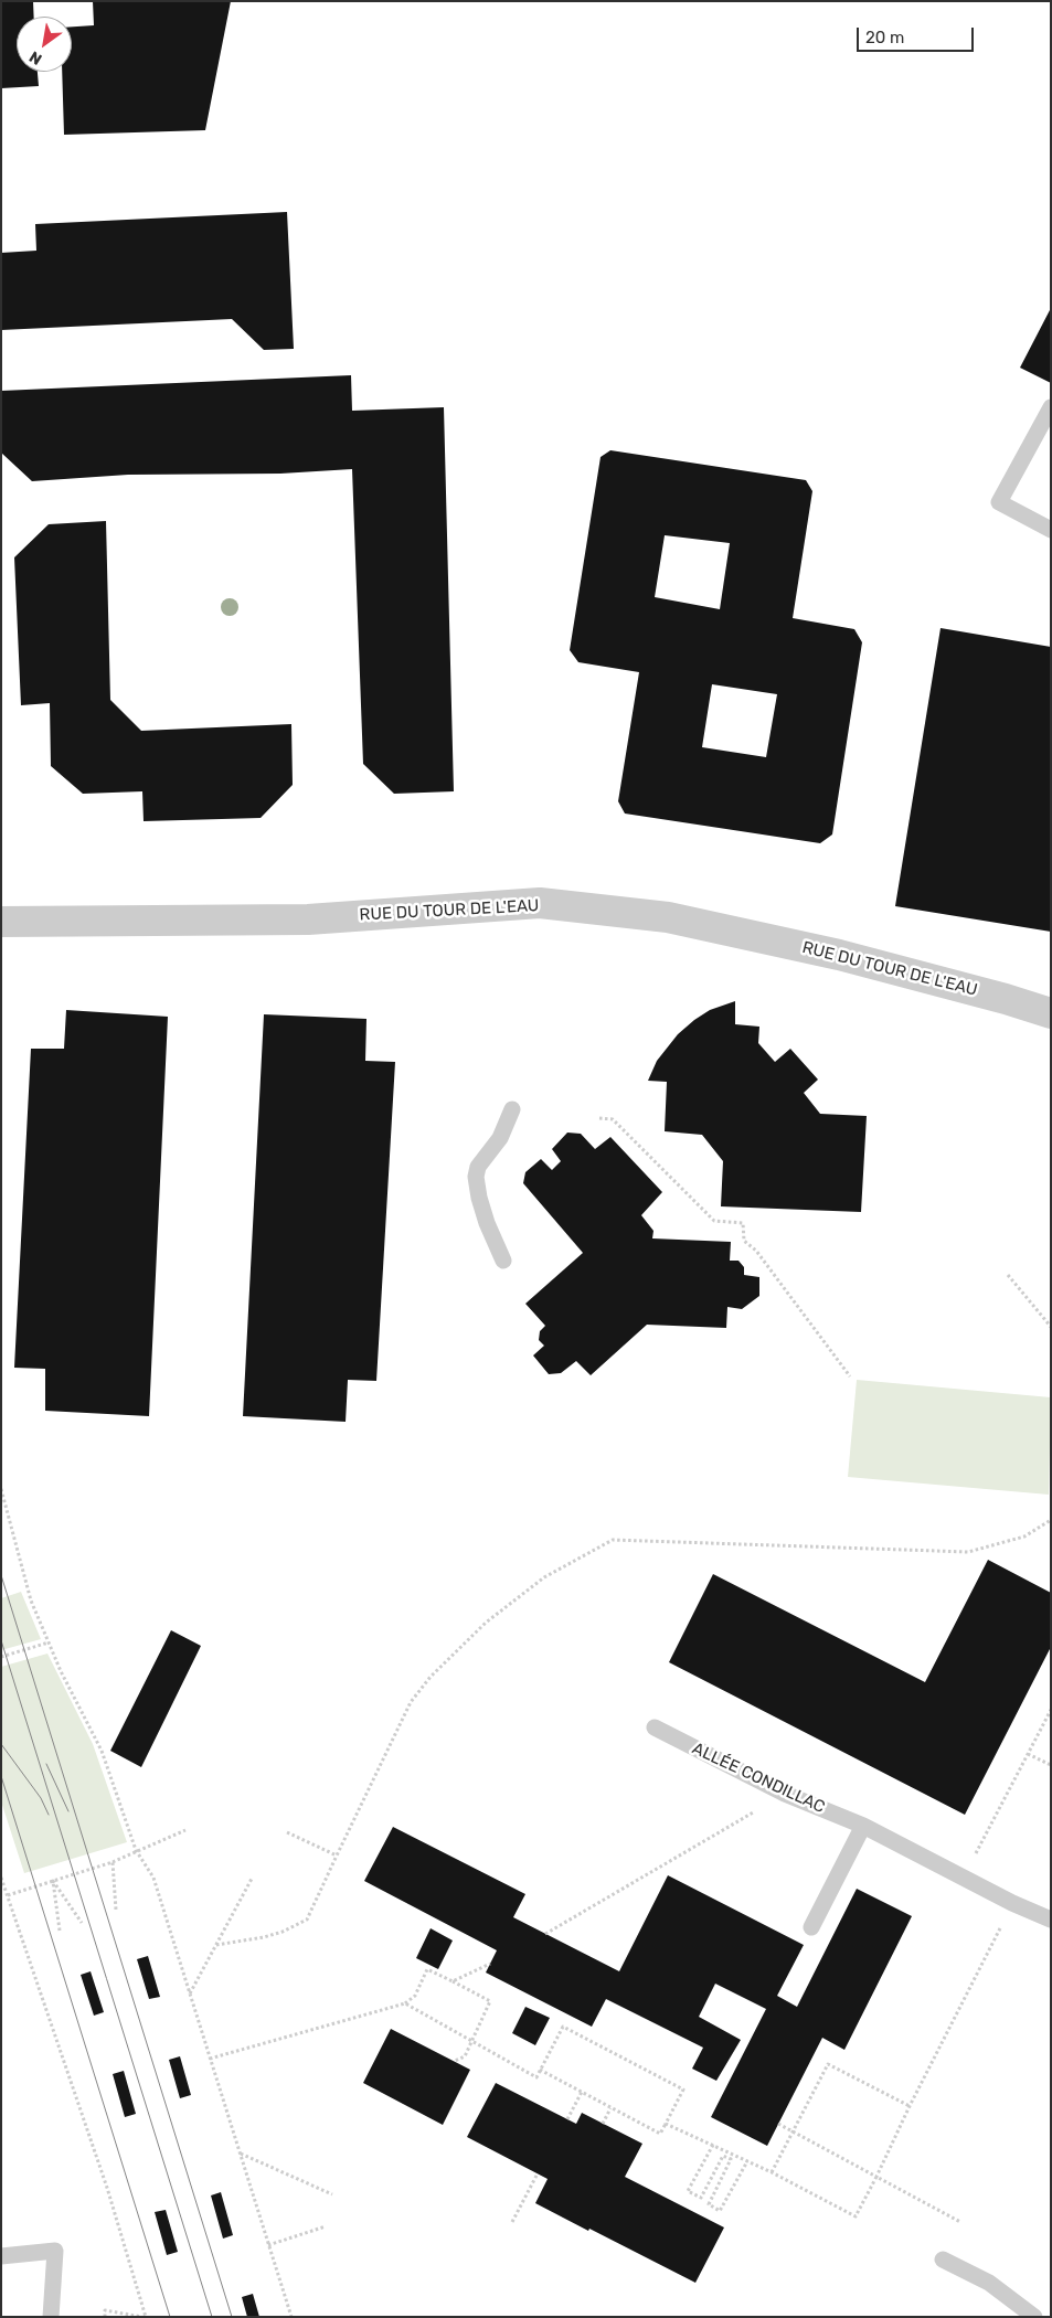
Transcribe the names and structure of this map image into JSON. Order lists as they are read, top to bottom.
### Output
{
  "streets": {
    "street": ["RUE DU TOUR DE L'EAU"],
    "lane": ["ALLÉE CONDILLAC"]
  },
  "scale_bar": "20 m",
  "north": "bottom left"
}
